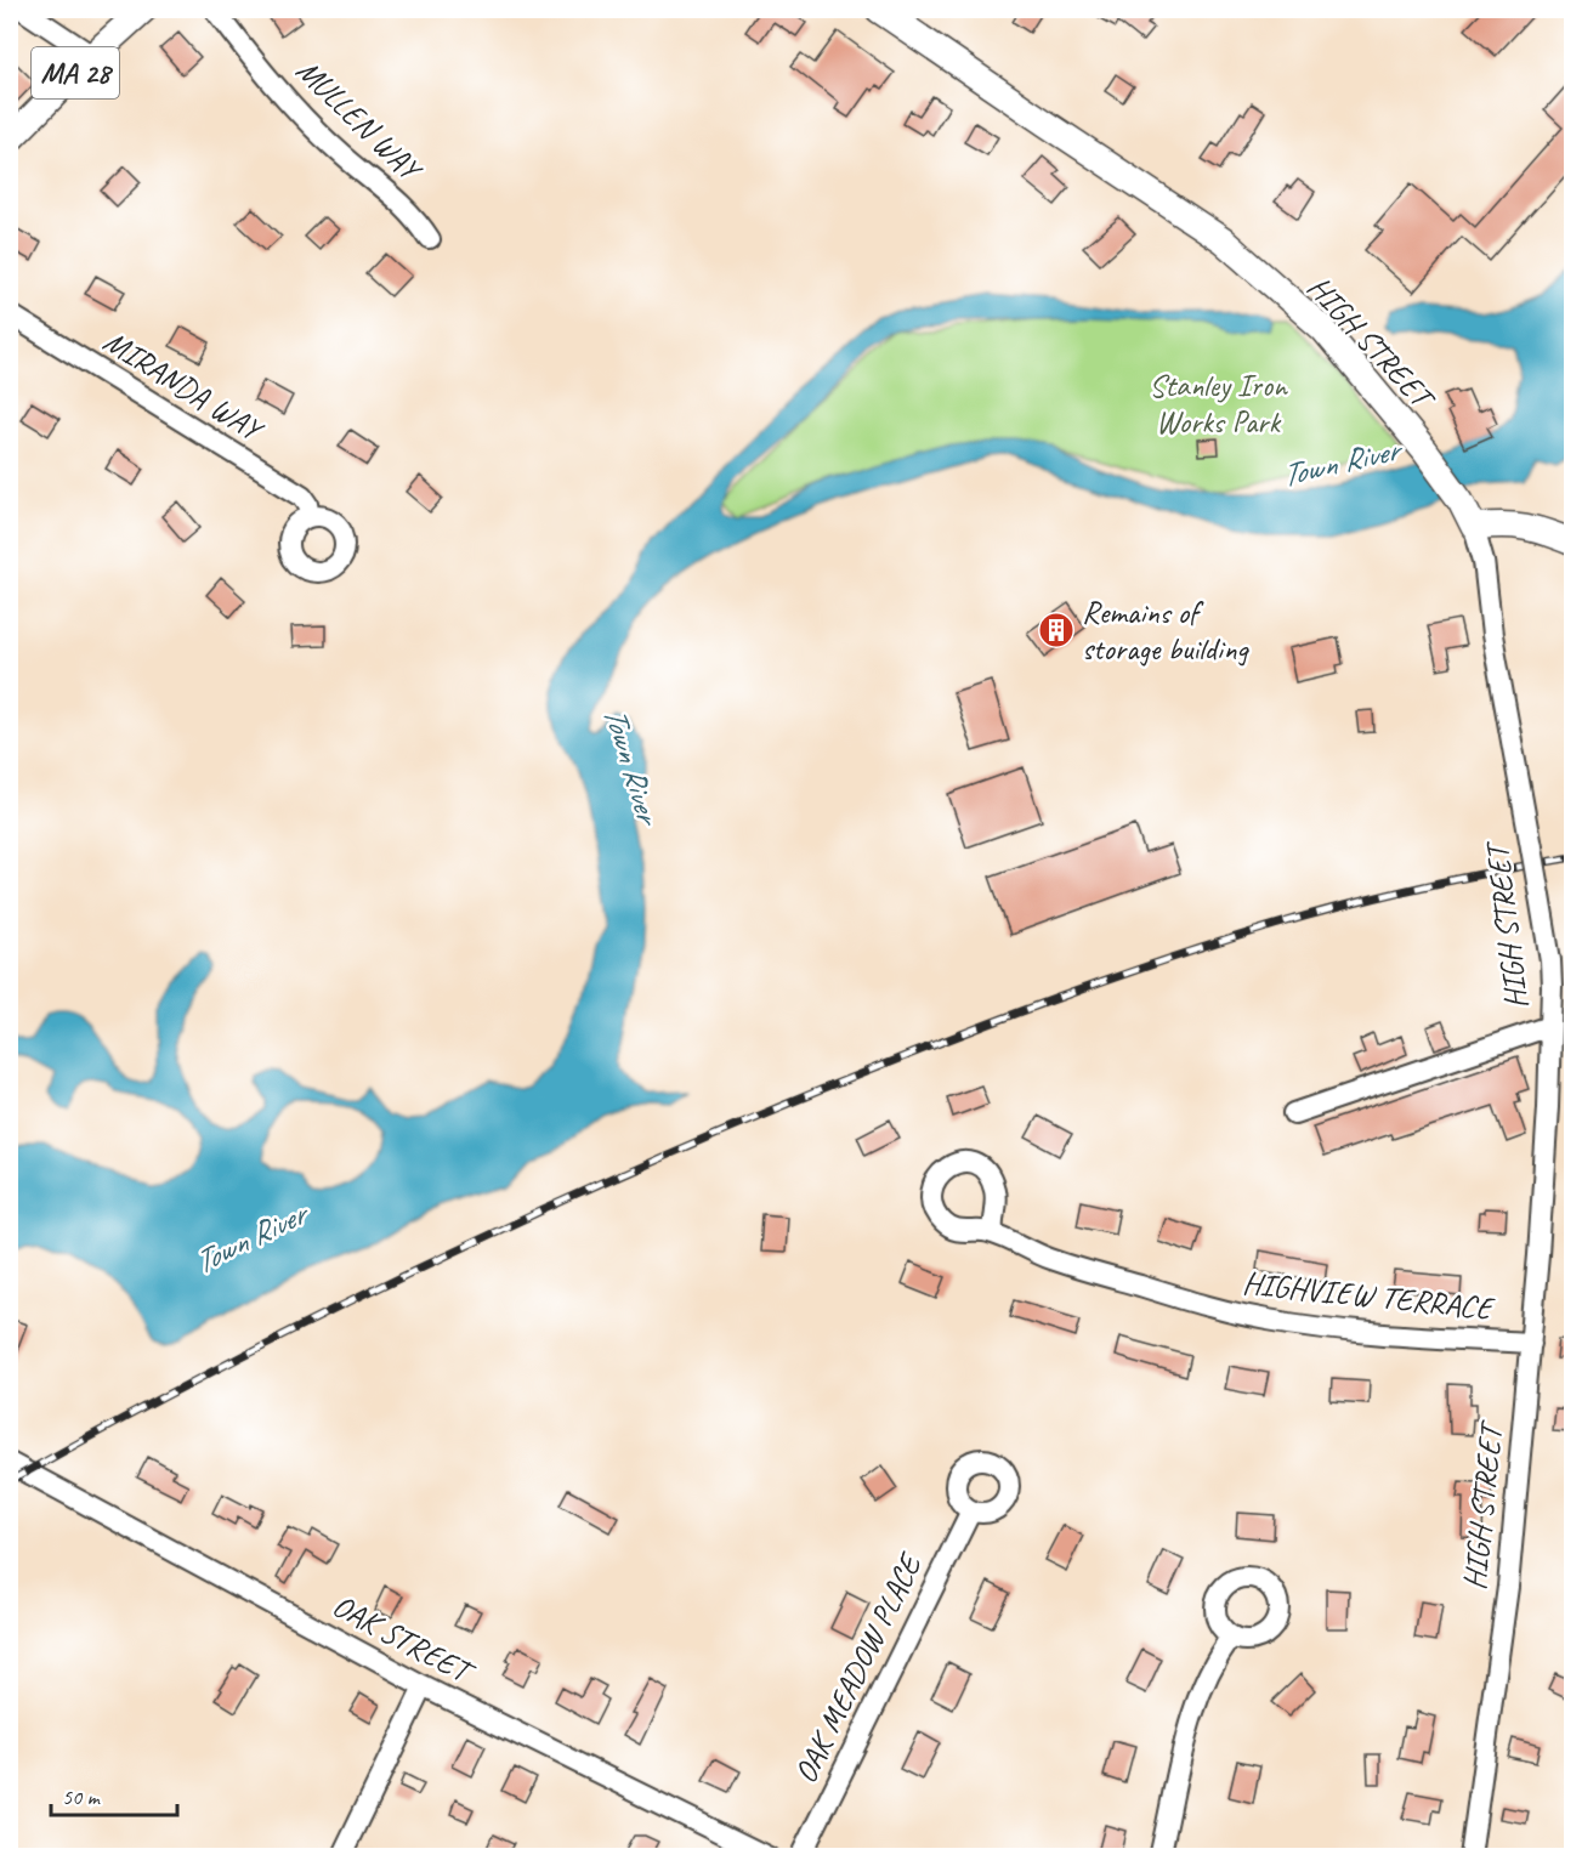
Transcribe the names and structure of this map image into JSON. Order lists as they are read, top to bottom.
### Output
{
  "streets": {
    "main road": ["MA 28", "HIGH STREET"],
    "street": [
      "MULLEN WAY",
      "MIRANDA WAY",
      "HIGHVIEW TERRACE",
      "OAK STREET",
      "OAK MEADOW PLACE"
    ]
  },
  "crossings": [
    ["HIGH STREET", "HIGHVIEW TERRACE"]
  ],
  "water": ["Town River"],
  "parks": ["Stanley Iron Works Park"],
  "places": {
    "building": ["Remains of storage building"]
  },
  "scale_bar": "50 m"
}
